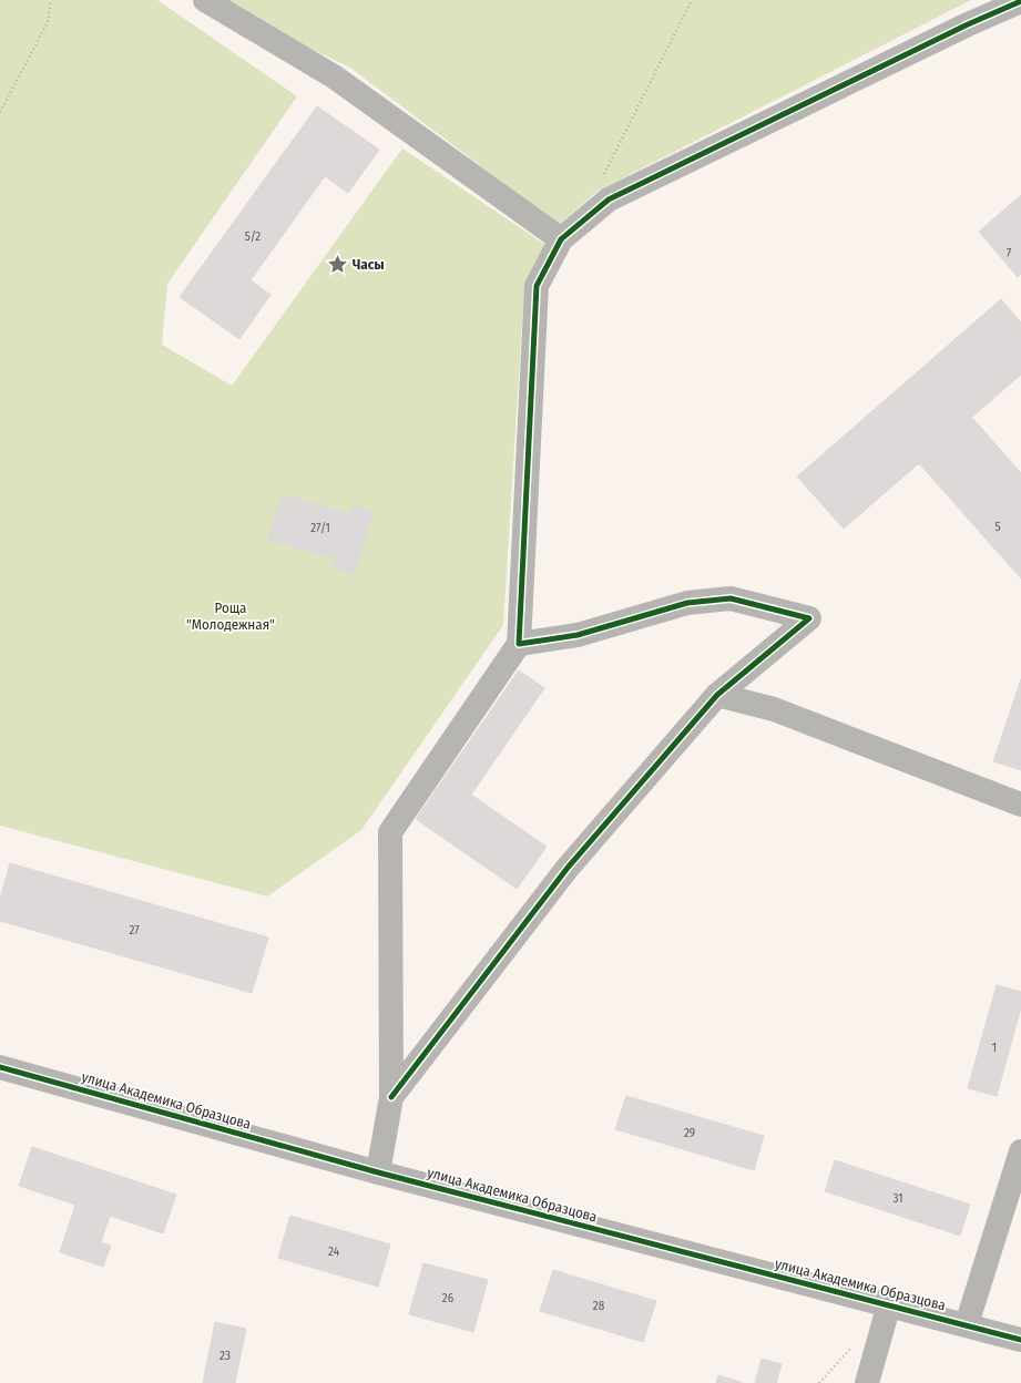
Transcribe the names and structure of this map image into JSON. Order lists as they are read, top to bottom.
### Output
{
  "streets": {
    "street": ["улица Академика Образцова"]
  },
  "parks": ["Роща \"Молодежная\""],
  "places": {
    "place": ["Часы"]
  },
  "house_numbers": [
    "5/2",
    "7",
    "5",
    "27/1",
    "27",
    "1",
    "29",
    "31",
    "24",
    "26",
    "28",
    "23"
  ]
}
